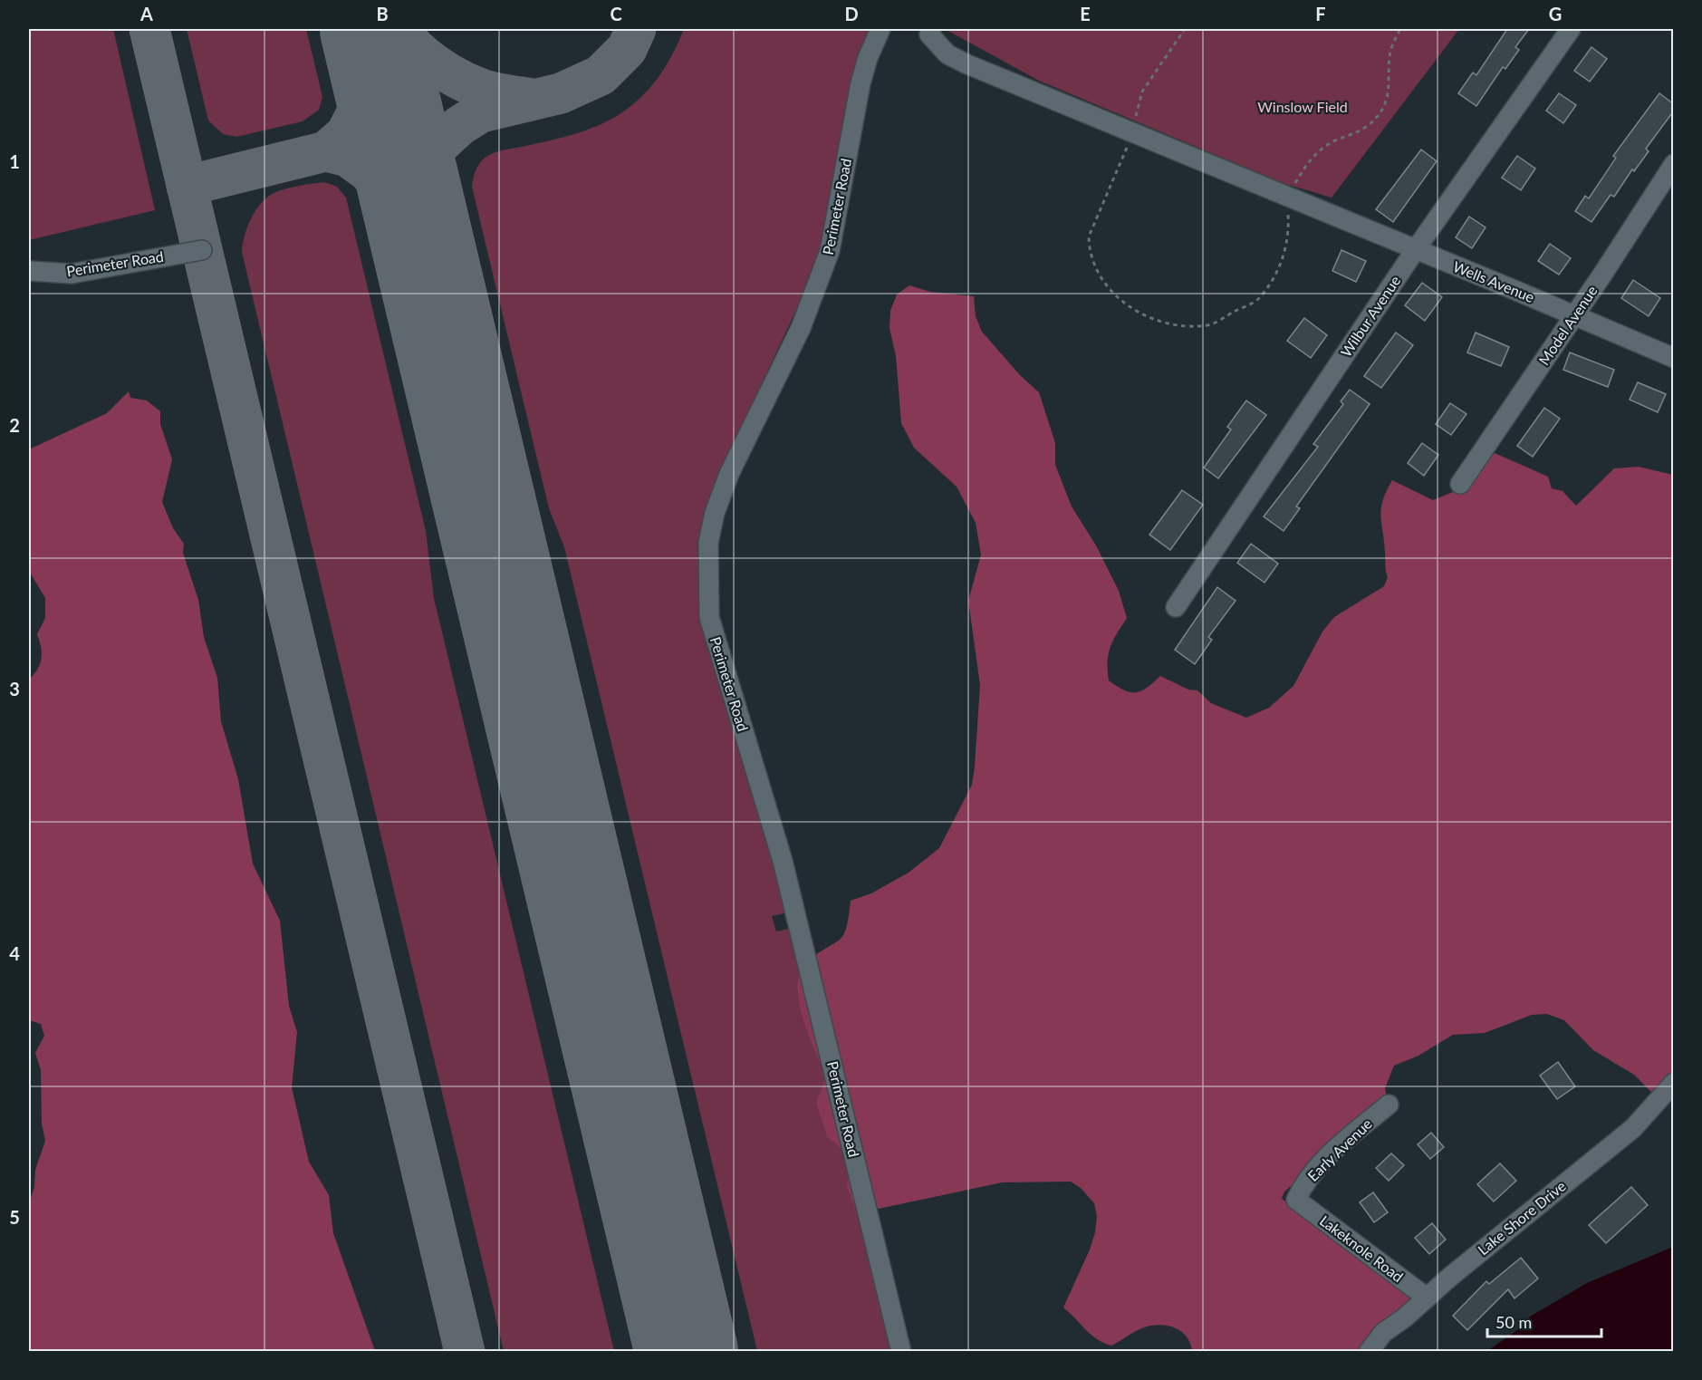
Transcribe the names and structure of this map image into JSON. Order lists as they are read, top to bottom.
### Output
{
  "streets": {
    "street": [
      "Perimeter Road",
      "Wells Avenue",
      "Wilbur Avenue",
      "Model Avenue",
      "Early Avenue",
      "Lake Shore Drive",
      "Lakeknole Road"
    ]
  },
  "crossings": [
    ["Wells Avenue", "Wilbur Avenue"],
    ["Wells Avenue", "Model Avenue"],
    ["Early Avenue", "Lakeknole Road"],
    ["Lake Shore Drive", "Lakeknole Road"]
  ],
  "parks": ["Winslow Field"],
  "scale_bar": "50 m",
  "grid": {
    "columns": [
      "A",
      "B",
      "C",
      "D",
      "E",
      "F",
      "G"
    ],
    "rows": [
      "1",
      "2",
      "3",
      "4",
      "5"
    ]
  }
}
